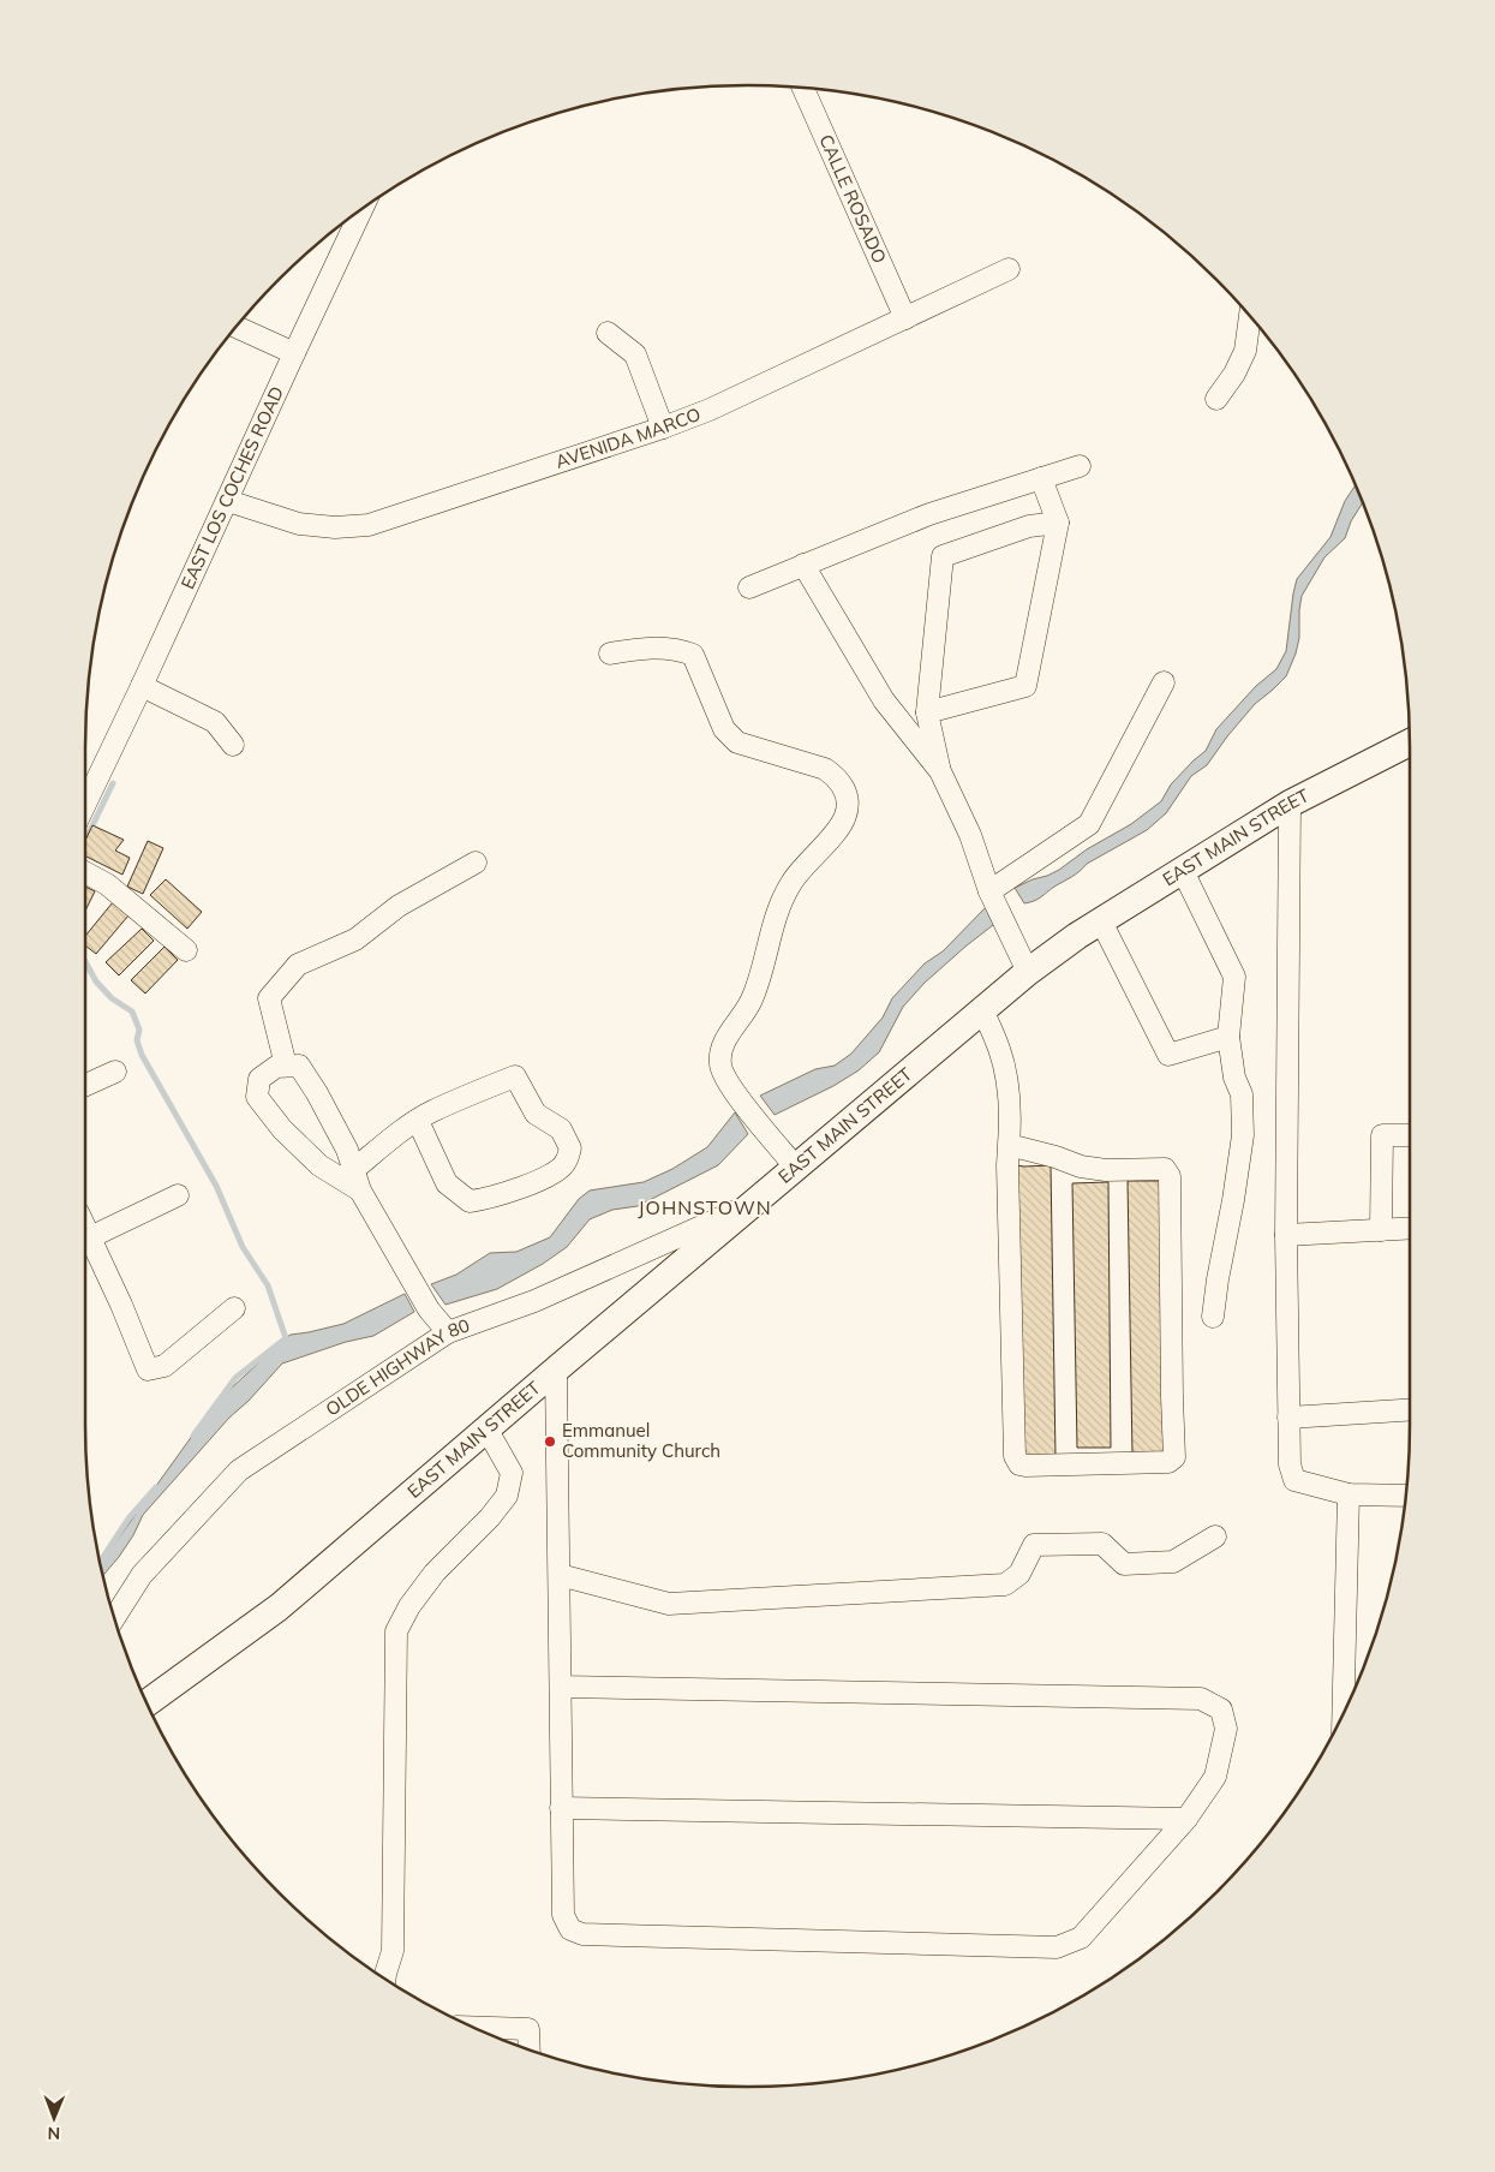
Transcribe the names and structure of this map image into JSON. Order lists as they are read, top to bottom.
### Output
{
  "streets": {
    "main road": ["EAST MAIN STREET"],
    "street": [
      "CALLE ROSADO",
      "AVENIDA MARCO",
      "EAST LOS COCHES ROAD",
      "OLDE HIGHWAY 80"
    ]
  },
  "crossings": [
    ["CALLE ROSADO", "AVENIDA MARCO"],
    ["AVENIDA MARCO", "EAST LOS COCHES ROAD"],
    ["EAST MAIN STREET", "OLDE HIGHWAY 80"]
  ],
  "districts": ["JOHNSTOWN"],
  "places": ["Emmanuel Community Church"],
  "north": "bottom"
}
